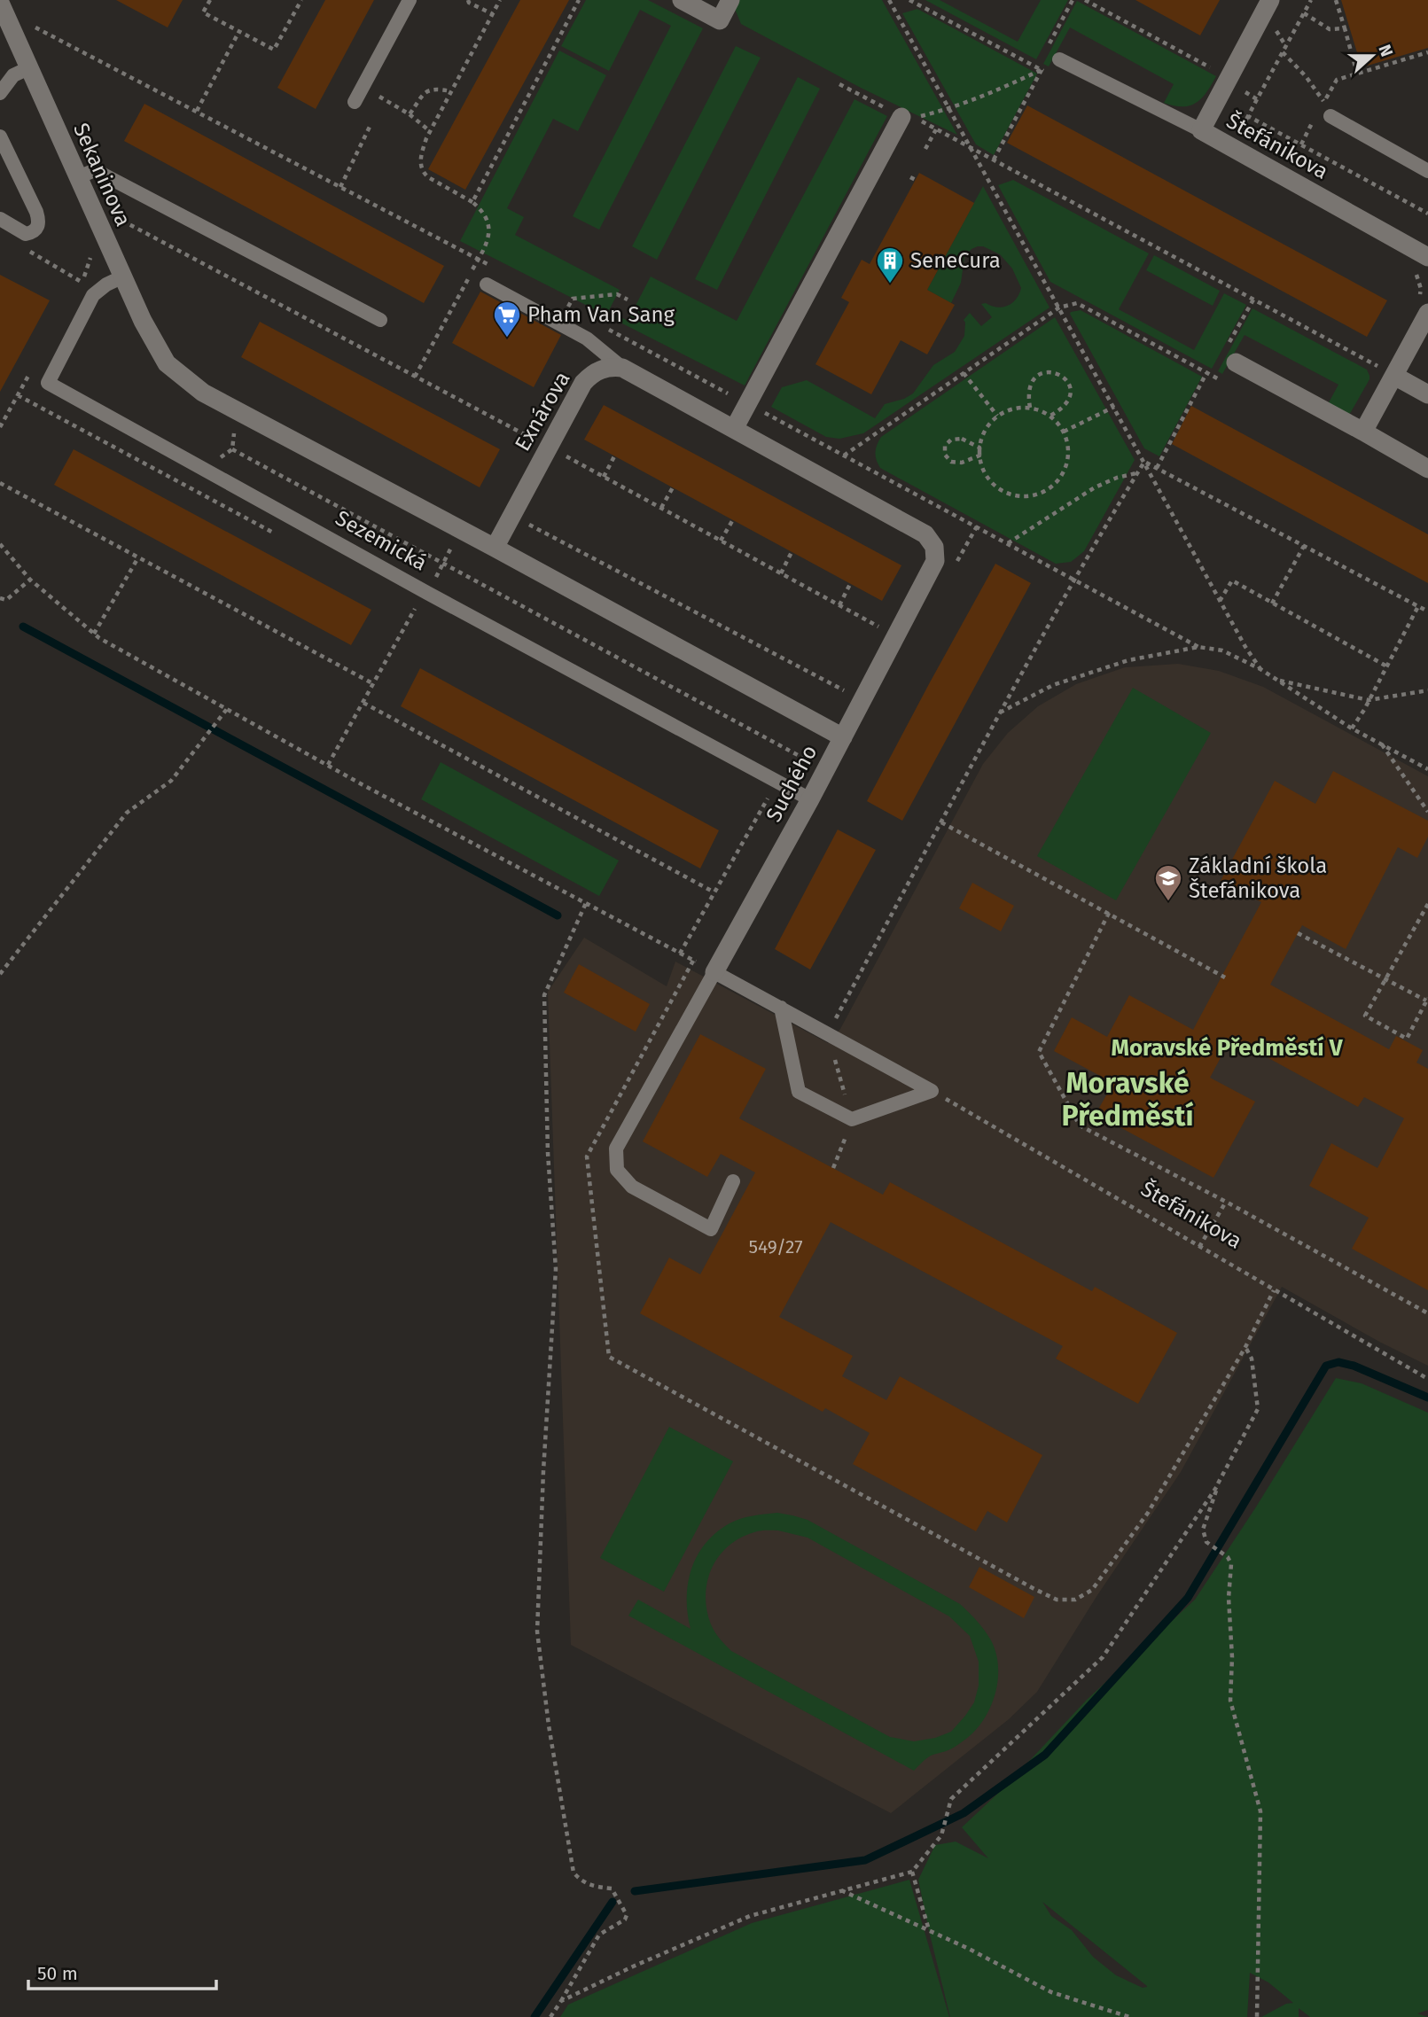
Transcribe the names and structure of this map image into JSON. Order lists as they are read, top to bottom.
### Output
{
  "streets": {
    "street": [
      "Štefánikova",
      "Sekaninova",
      "Exnárova",
      "Suchého"
    ],
    "lane": ["Sezemická"]
  },
  "crossings": [
    ["Sekaninova", "Exnárova"],
    ["Sekaninova", "Sezemická"],
    ["Sezemická", "Suchého"]
  ],
  "districts": ["Moravské Předměstí V", "Moravské Předměstí"],
  "places": {
    "building": ["SeneCura"],
    "supermarket": ["Pham Van Sang"],
    "school or university": ["Základní škola Štefánikova"]
  },
  "house_numbers": ["549/27"],
  "scale_bar": "50 m",
  "north": "right"
}
